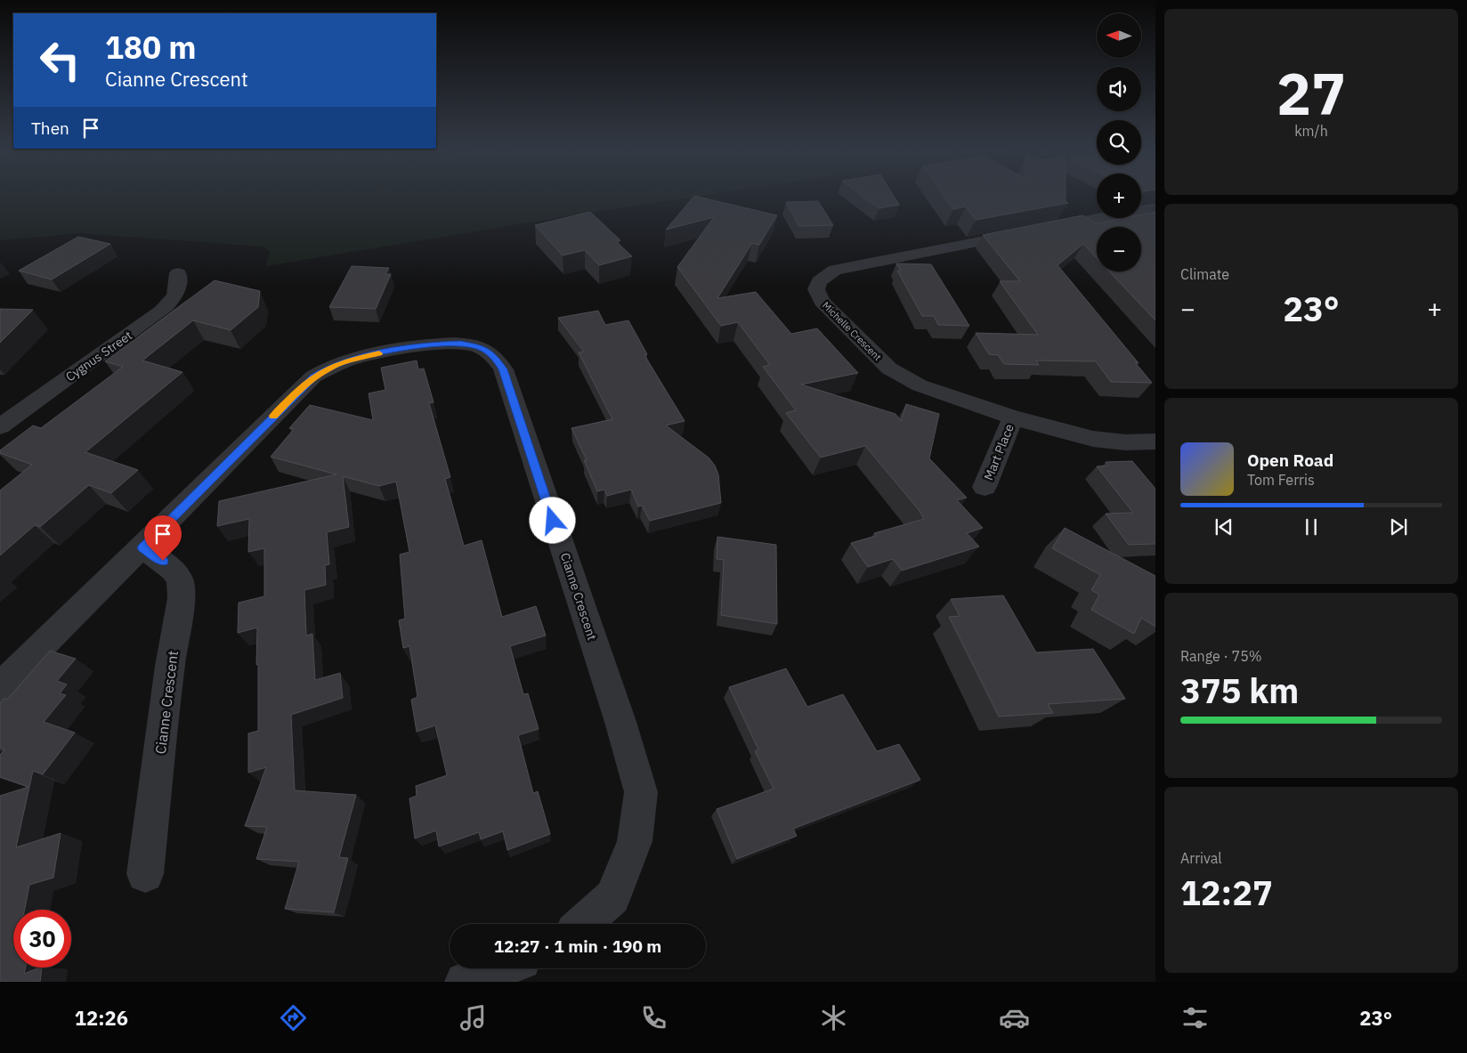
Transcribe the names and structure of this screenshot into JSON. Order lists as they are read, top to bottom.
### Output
{
  "streets": {
    "street": [
      "Michelle Crescent",
      "Cygnus Street",
      "Mart Place",
      "Cianne Crescent"
    ]
  },
  "crossings": [
    ["Michelle Crescent", "Mart Place"]
  ],
  "north": "left",
  "page": {
    "tile": [
      ["27", "km/h"],
      "Climate",
      ["Range · 75%", "375 km"],
      ["Arrival", "12:27"]
    ],
    "map_buttons": ["+", "−"],
    "turn": ["180 m", "Cianne Crescent"],
    "then": "Then",
    "heat": ["−", "23°", "+"],
    "song": ["Open Road", "Tom Ferris"],
    "limit": "30",
    "trip": "12:27 · 1 min · 190 m",
    "tabs": ["12:26", "23°"]
  }
}
